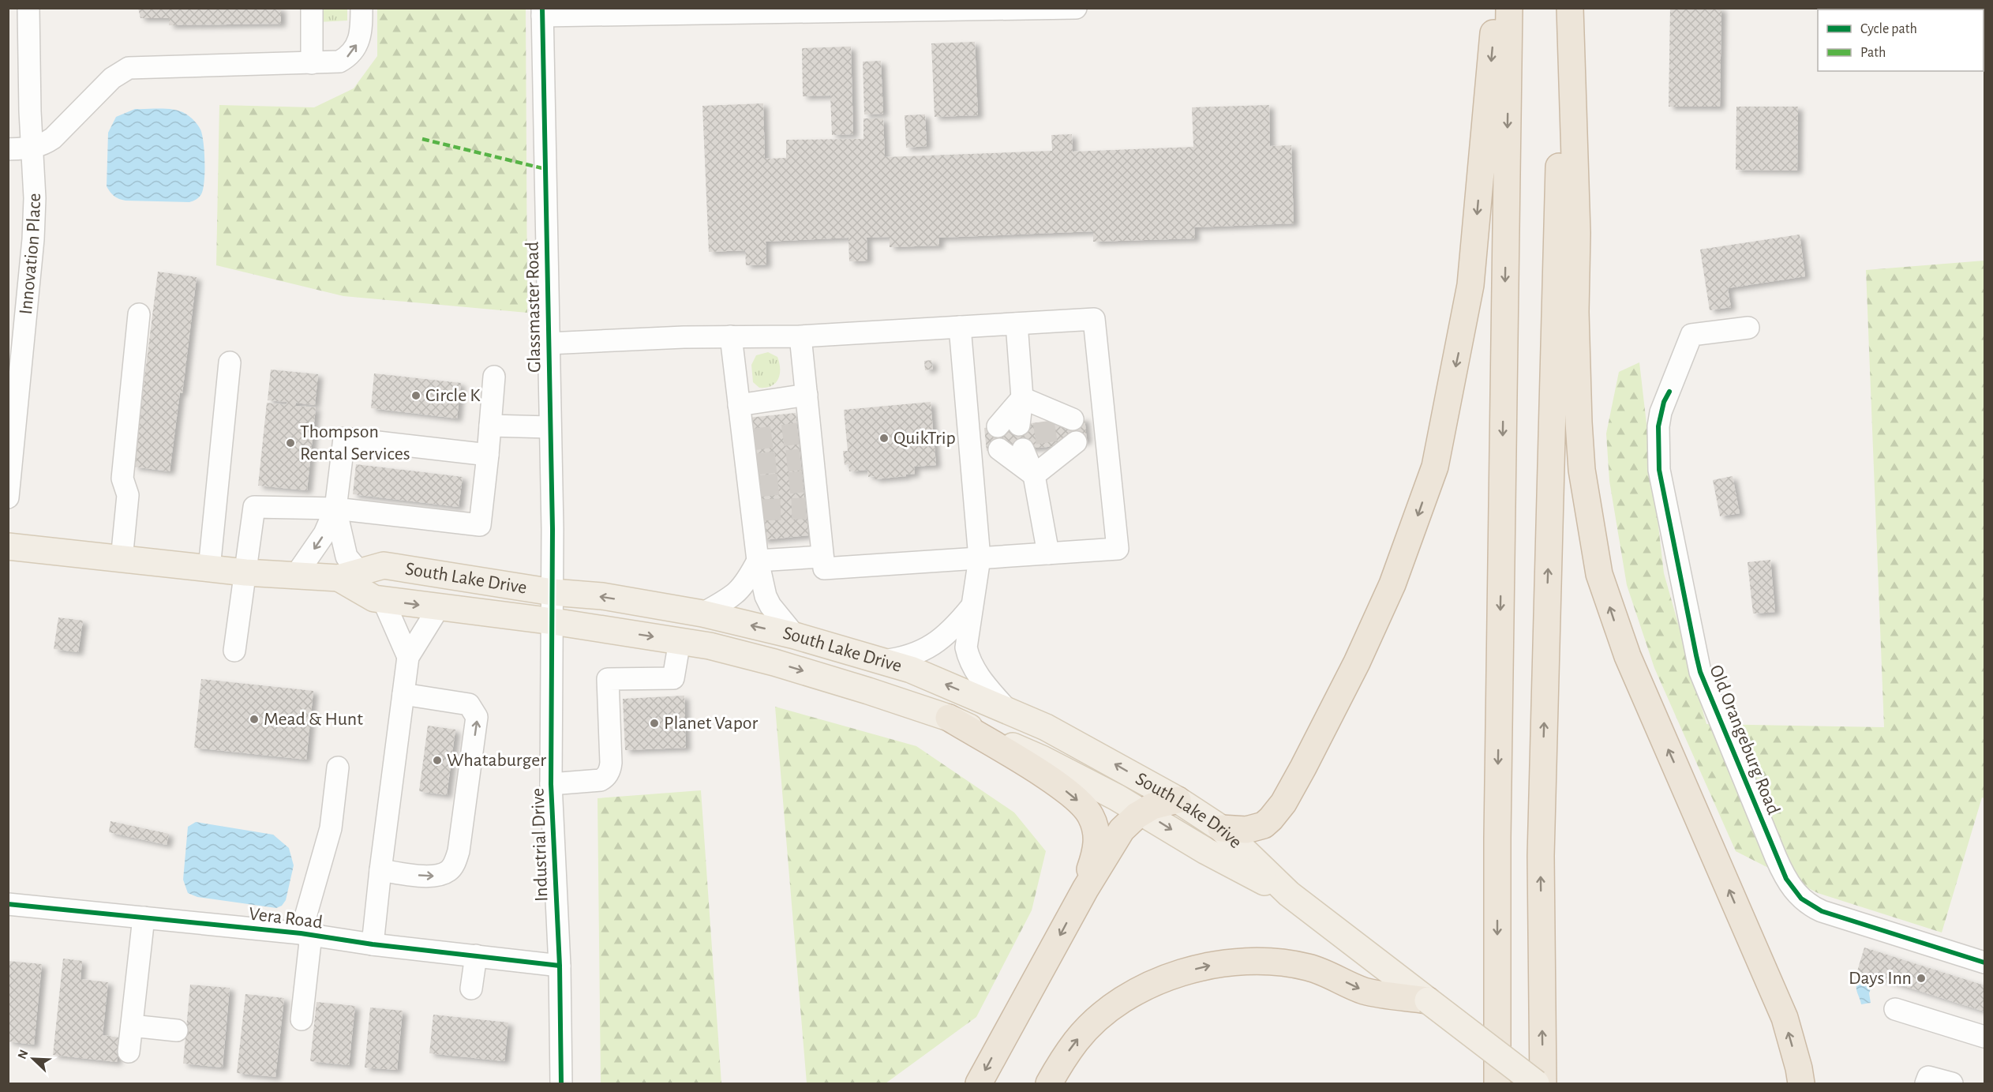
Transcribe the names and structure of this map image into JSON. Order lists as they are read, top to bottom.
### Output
{
  "streets": {
    "main road": ["South Lake Drive"],
    "street": [
      "Innovation Place",
      "Glassmaster Road",
      "Old Orangeburg Road",
      "Industrial Drive",
      "Vera Road"
    ]
  },
  "crossings": [
    ["Glassmaster Road", "South Lake Drive"],
    ["Glassmaster Road", "Industrial Drive"],
    ["South Lake Drive", "Industrial Drive"],
    ["Industrial Drive", "Vera Road"]
  ],
  "places": [
    "Circle K",
    "QuikTrip",
    "Thompson Rental Services",
    "Mead & Hunt",
    "Planet Vapor",
    "Whataburger",
    "Days Inn"
  ],
  "legend": ["Cycle path", "Path"],
  "north": "top left"
}
